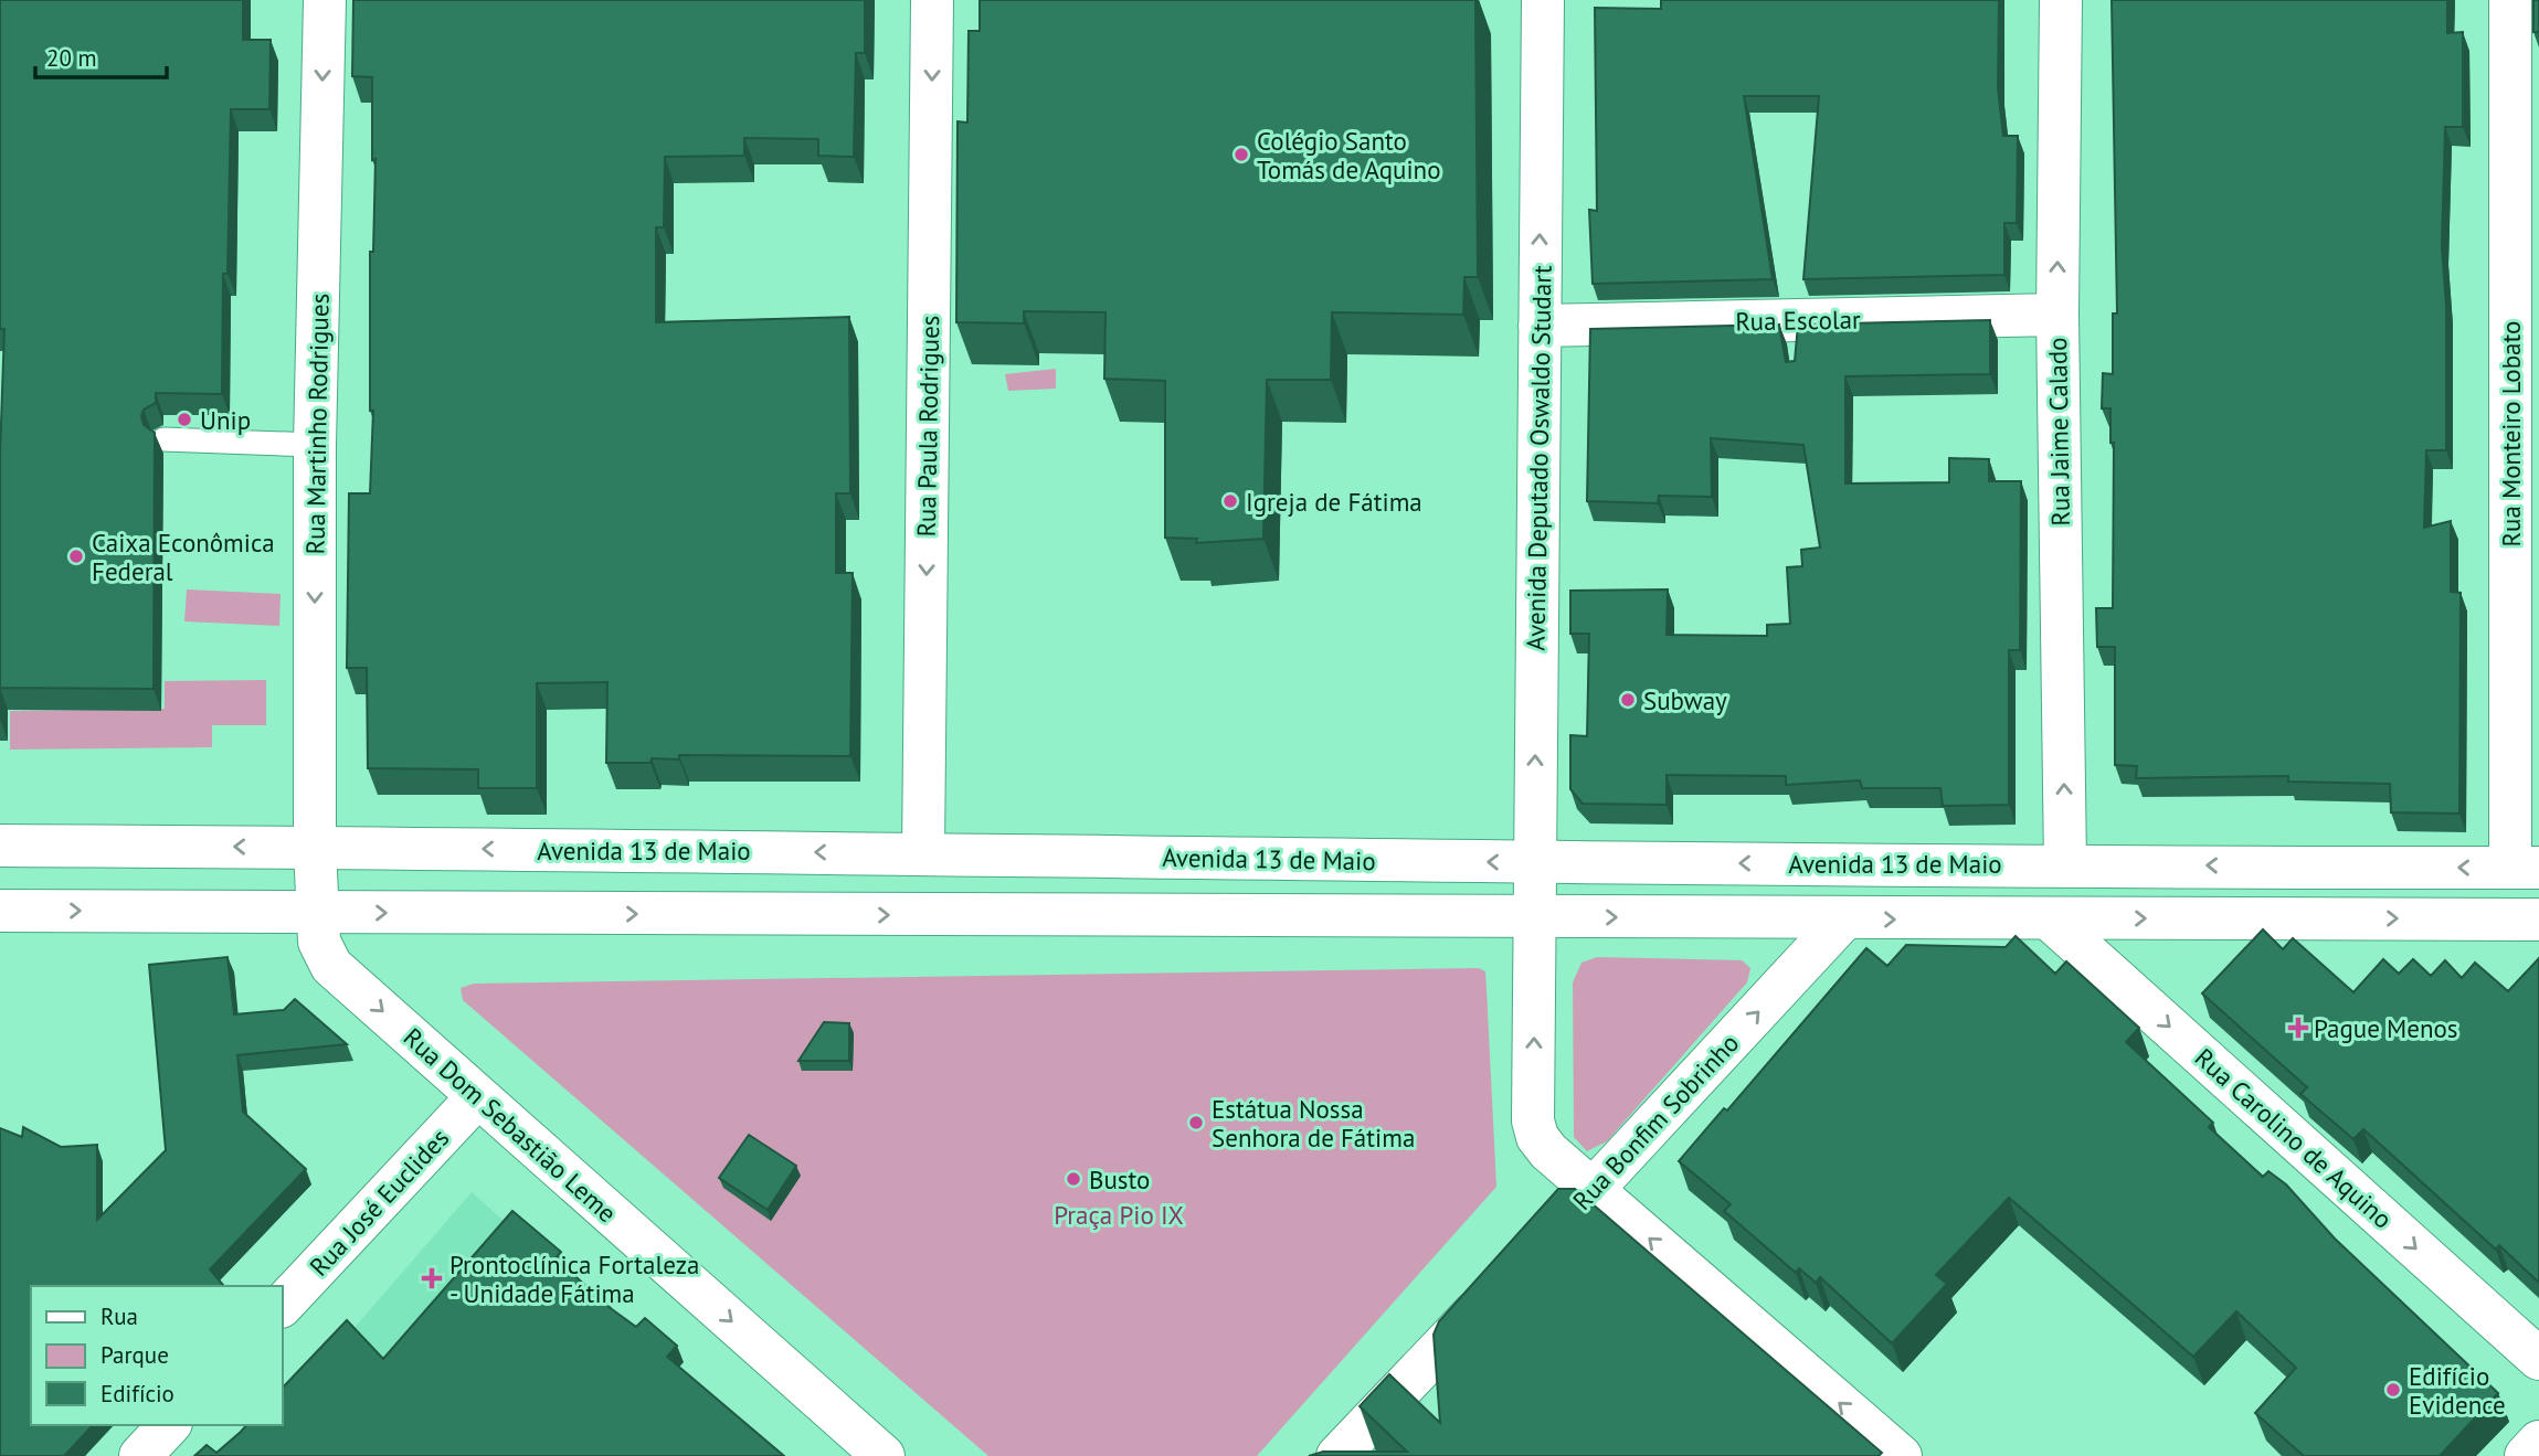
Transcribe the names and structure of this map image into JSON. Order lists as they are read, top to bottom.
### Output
{
  "streets": {
    "street": [
      "Rua Escolar",
      "Rua Martinho Rodrigues",
      "Rua Paula Rodrigues",
      "Rua Jaime Calado",
      "Rua Monteiro Lobato",
      "Avenida Deputado Oswaldo Studart",
      "Avenida 13 de Maio",
      "Rua Bonfim Sobrinho",
      "Rua Dom Sebastião Leme",
      "Rua Carolino de Aquino",
      "Rua José Euclides"
    ]
  },
  "crossings": [
    ["Rua Escolar", "Rua Jaime Calado"],
    ["Rua Escolar", "Avenida Deputado Oswaldo Studart"],
    ["Rua Martinho Rodrigues", "Avenida 13 de Maio"],
    ["Rua Martinho Rodrigues", "Rua Dom Sebastião Leme"],
    ["Rua Paula Rodrigues", "Avenida 13 de Maio"],
    ["Rua Jaime Calado", "Avenida 13 de Maio"],
    ["Rua Monteiro Lobato", "Avenida 13 de Maio"],
    ["Avenida Deputado Oswaldo Studart", "Avenida 13 de Maio"],
    ["Avenida Deputado Oswaldo Studart", "Rua Bonfim Sobrinho"],
    ["Avenida 13 de Maio", "Rua Dom Sebastião Leme"],
    ["Rua Dom Sebastião Leme", "Rua José Euclides"]
  ],
  "one_way": [
    "Rua Martinho Rodrigues",
    "Rua Paula Rodrigues",
    "Rua Jaime Calado",
    "Avenida Deputado Oswaldo Studart",
    "Rua Bonfim Sobrinho",
    "Rua Dom Sebastião Leme",
    "Rua Carolino de Aquino"
  ],
  "parks": ["Praça Pio IX"],
  "places": {
    "other": [
      "Colégio Santo Tomás de Aquino",
      "Unip",
      "Igreja de Fátima",
      "Caixa Econômica Federal",
      "Subway",
      "Estátua Nossa Senhora de Fátima",
      "Busto",
      "Edifício Evidence"
    ],
    "health": ["Pague Menos", "Prontoclínica Fortaleza - Unidade Fátima"]
  },
  "legend": ["Rua", "Parque", "Edifício"],
  "scale_bar": "20 m"
}
